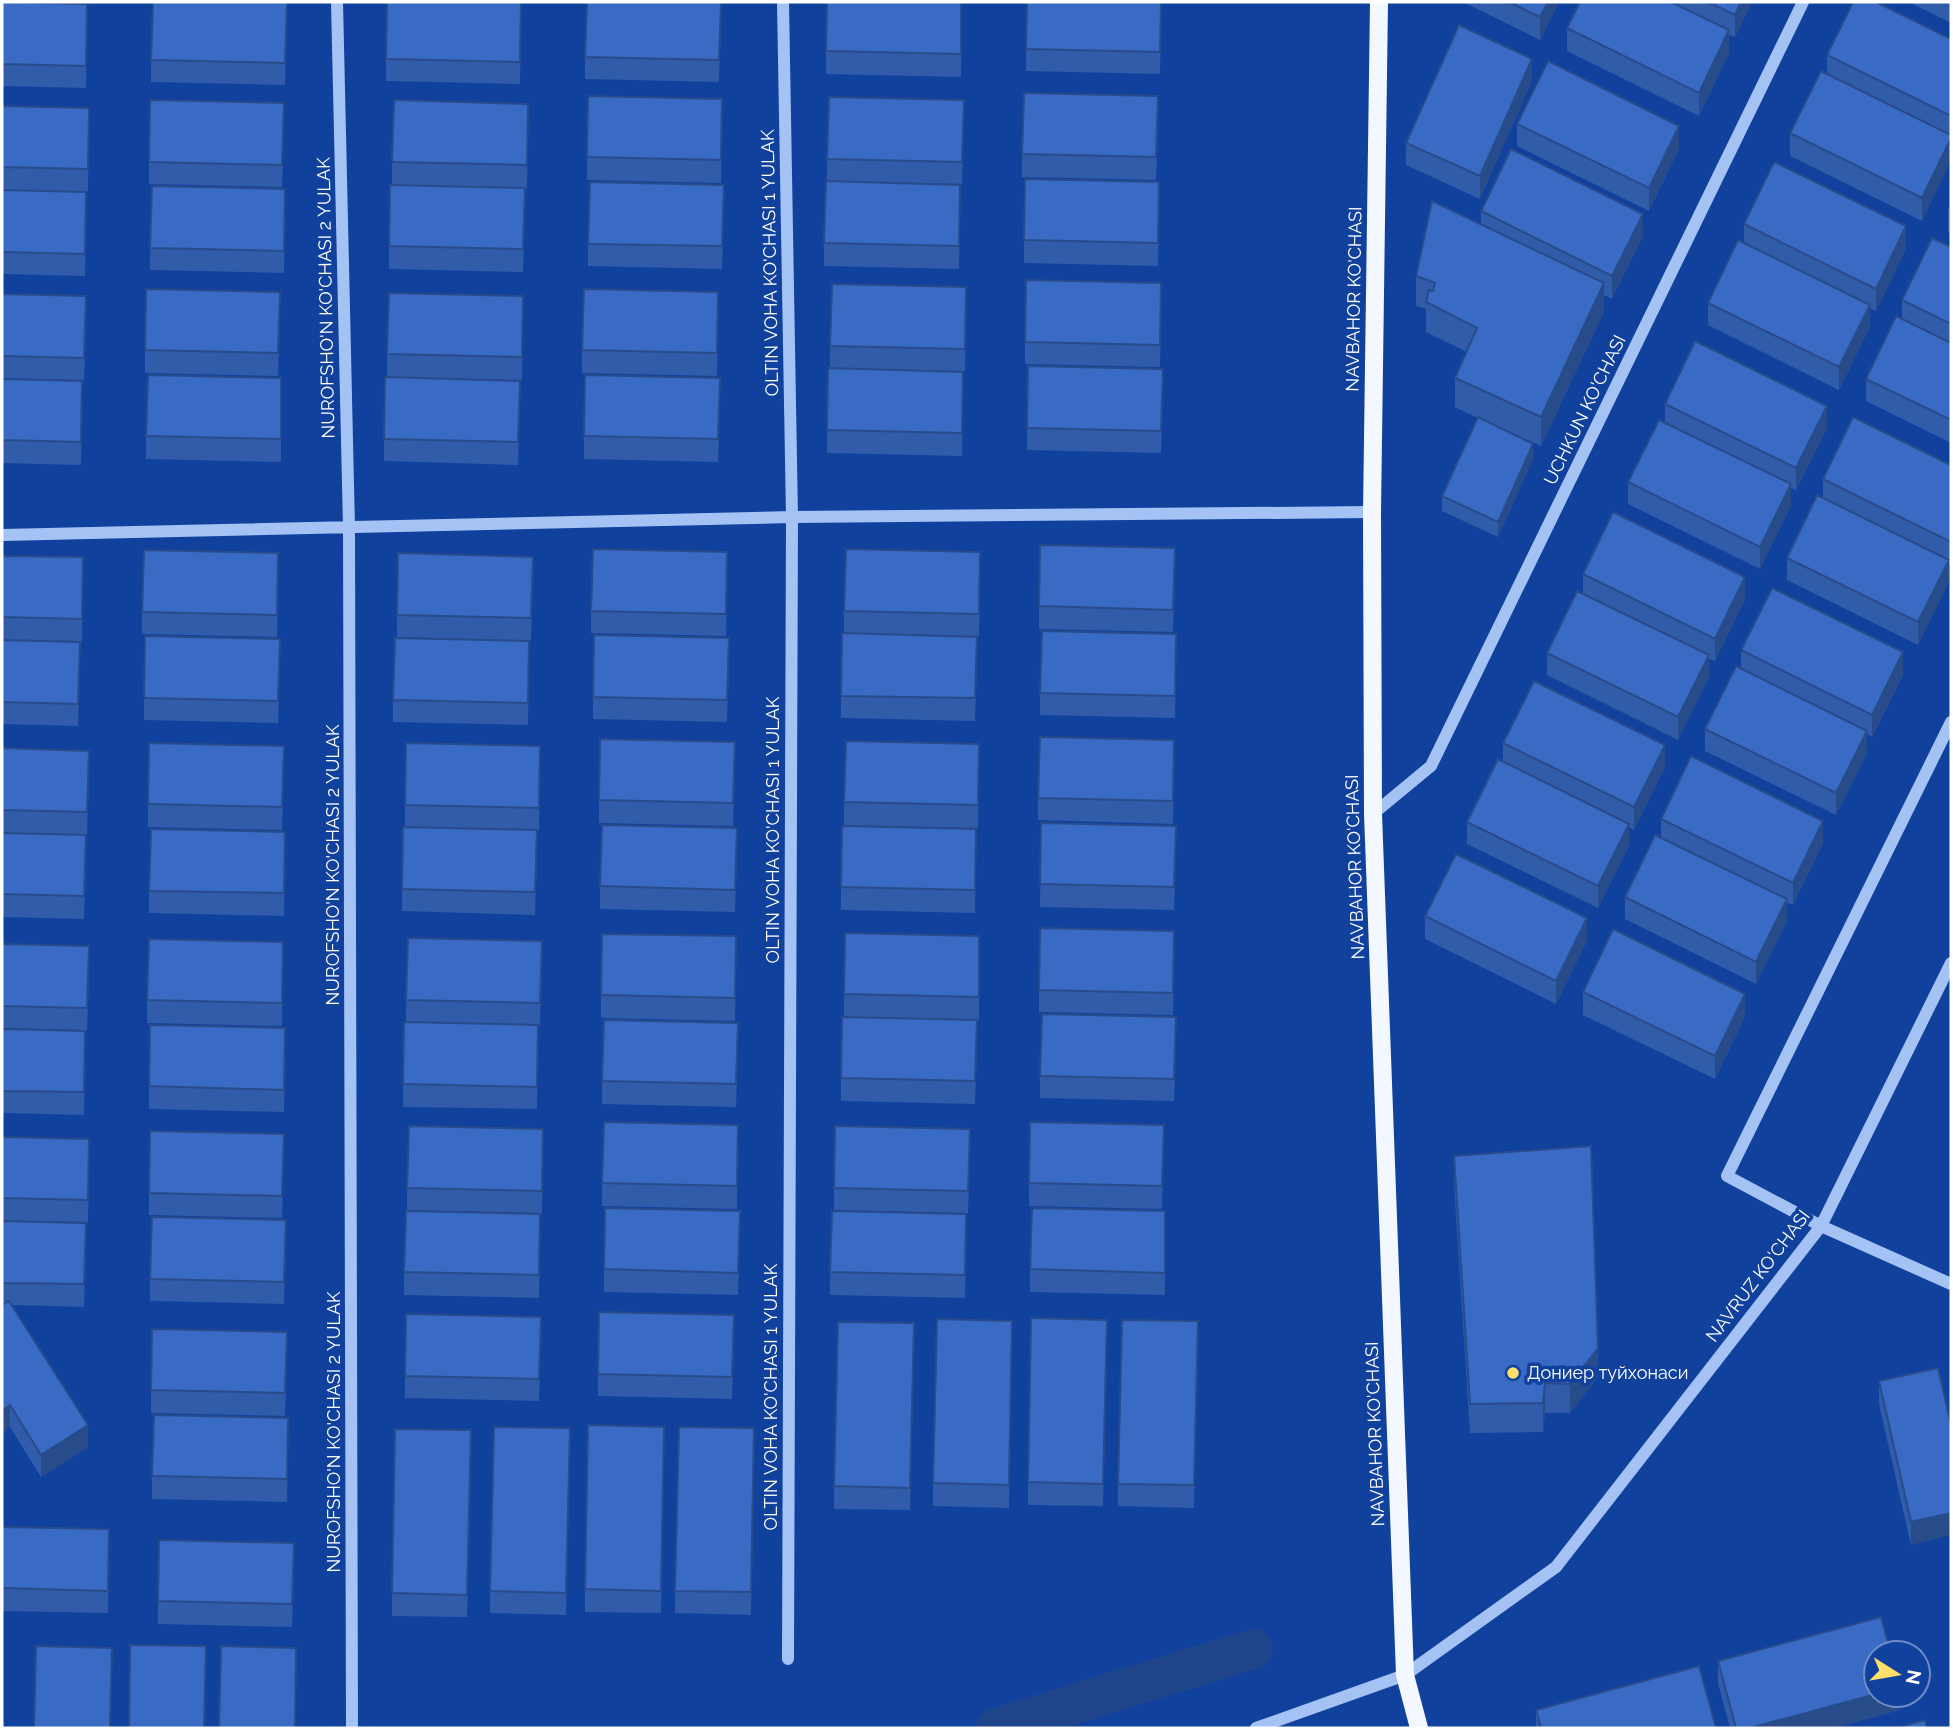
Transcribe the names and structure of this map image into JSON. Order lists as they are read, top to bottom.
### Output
{
  "streets": {
    "main road": ["NAVBAHOR KO'CHASI"],
    "street": [
      "OLTIN VOHA KO'CHASI 1 YULAK",
      "NUROFSHO'N KO'CHASI 2 YULAK",
      "UCHKUN KO'CHASI",
      "NAVRUZ KO'CHASI"
    ]
  },
  "crossings": [
    ["NAVBAHOR KO'CHASI", "UCHKUN KO'CHASI"],
    ["NAVBAHOR KO'CHASI", "NAVRUZ KO'CHASI"]
  ],
  "places": ["Дониер туйхонаси"],
  "north": "right"
}
